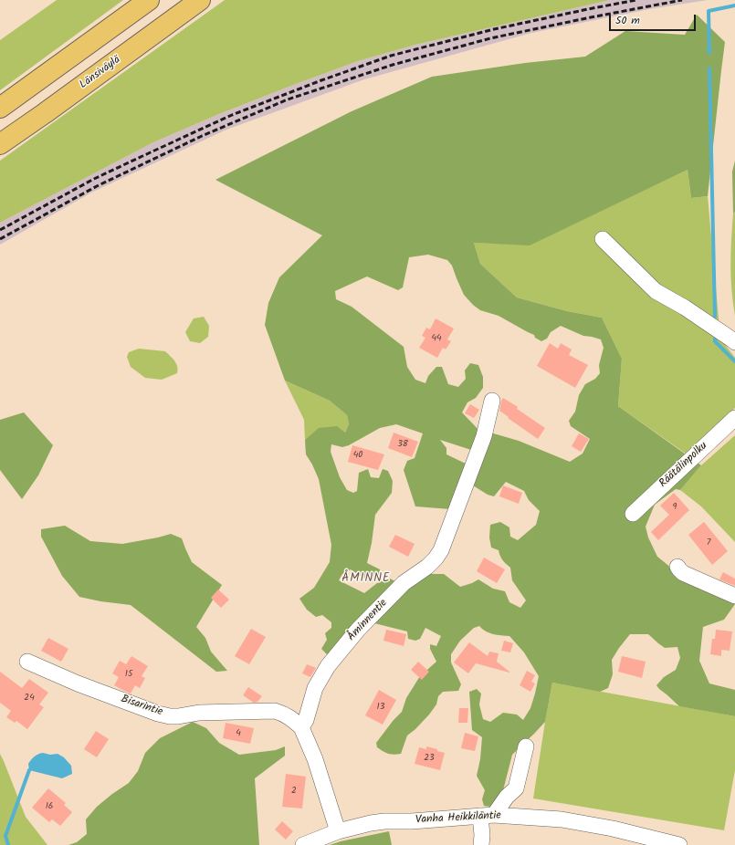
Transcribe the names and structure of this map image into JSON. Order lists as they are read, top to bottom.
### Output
{
  "streets": {
    "highway": ["Länsiväylä"],
    "street": [
      "Räätälinpolku",
      "Åminnentie",
      "Bisarintie",
      "Vanha Heikkiläntie"
    ]
  },
  "crossings": [
    ["Åminnentie", "Bisarintie"]
  ],
  "districts": ["ÅMINNE"],
  "house_numbers": [
    "44",
    "38",
    "40",
    "9",
    "7",
    "15",
    "24",
    "13",
    "4",
    "23",
    "2",
    "16"
  ],
  "scale_bar": "50 m"
}
